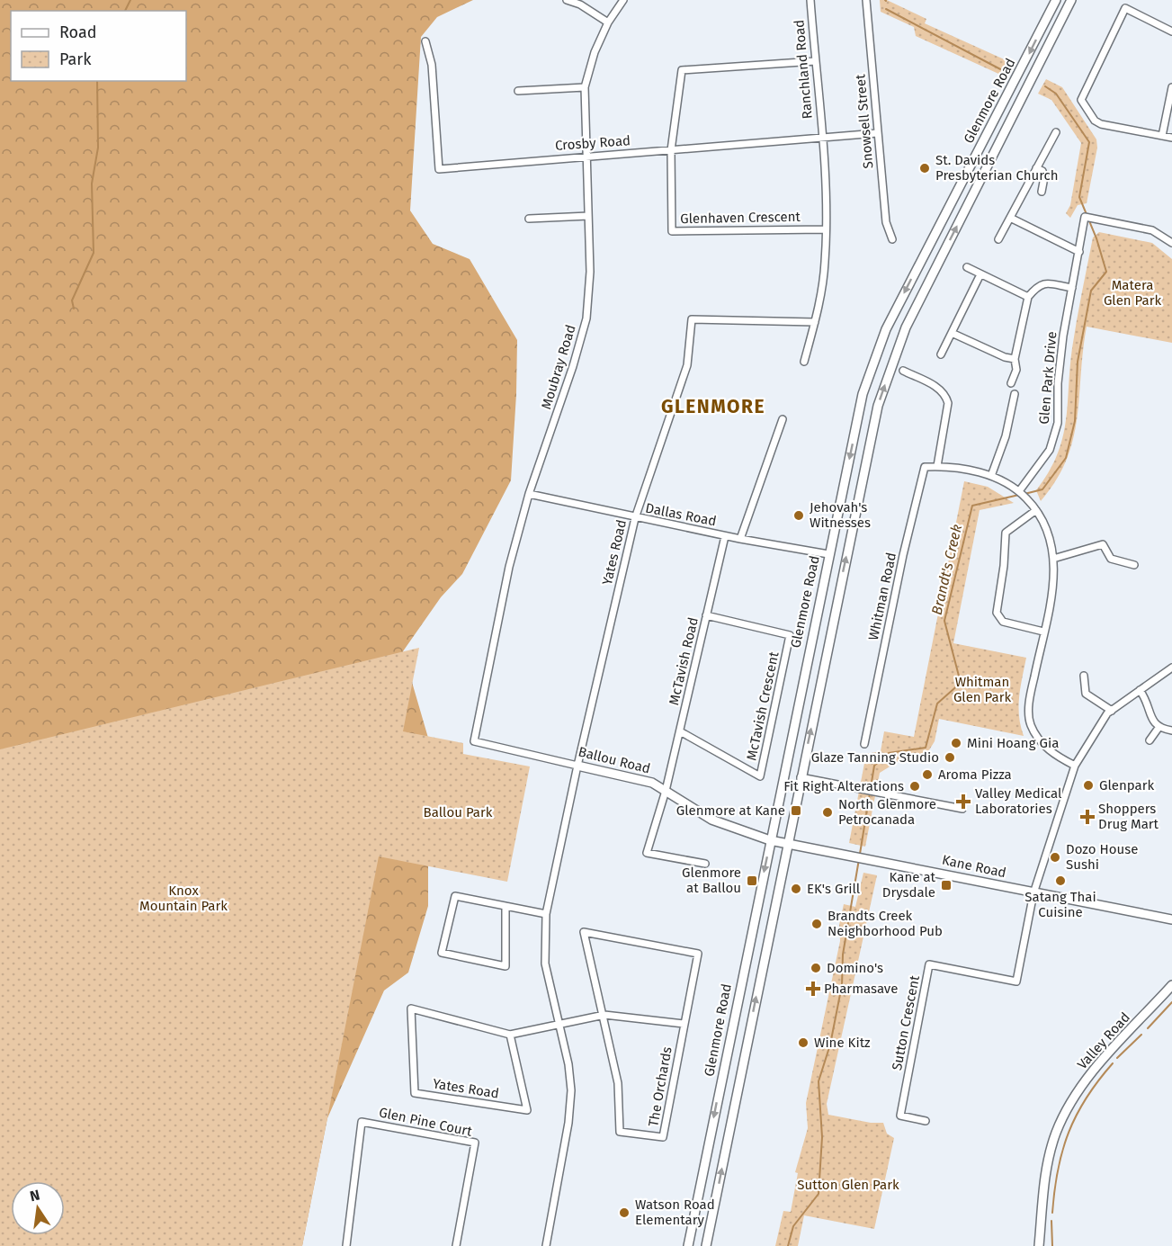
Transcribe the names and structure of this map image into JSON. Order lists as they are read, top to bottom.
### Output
{
  "streets": {
    "main road": [
      "Glenmore Road",
      "Ballou Road",
      "Kane Road",
      "Valley Road"
    ],
    "street": [
      "Ranchland Road",
      "Snowsell Street",
      "Crosby Road",
      "Glenhaven Crescent",
      "Moubray Road",
      "Glen Park Drive",
      "Dallas Road",
      "Yates Road",
      "Whitman Road",
      "McTavish Road",
      "McTavish Crescent",
      "Sutton Crescent",
      "The Orchards",
      "Glen Pine Court"
    ]
  },
  "crossings": [
    ["Ranchland Road", "Crosby Road"],
    ["Glenmore Road", "Dallas Road"],
    ["Glenmore Road", "Ballou Road"],
    ["Glenmore Road", "Kane Road"],
    ["Snowsell Street", "Crosby Road"],
    ["Crosby Road", "Glenhaven Crescent"],
    ["Crosby Road", "Moubray Road"],
    ["Moubray Road", "Dallas Road"],
    ["Moubray Road", "Ballou Road"],
    ["Dallas Road", "Yates Road"],
    ["Dallas Road", "McTavish Road"],
    ["Yates Road", "Ballou Road"],
    ["McTavish Road", "McTavish Crescent"],
    ["McTavish Road", "Ballou Road"],
    ["Ballou Road", "Kane Road"],
    ["Kane Road", "Sutton Crescent"]
  ],
  "districts": ["GLENMORE"],
  "water": ["Brandt's Creek"],
  "parks": [
    "Matera Glen Park",
    "Whitman Glen Park",
    "Ballou Park",
    "Knox Mountain Park",
    "Sutton Glen Park"
  ],
  "places": {
    "other": [
      "St. Davids Presbyterian Church",
      "Jehovah's Witnesses",
      "Mini Hoang Gia",
      "Glaze Tanning Studio",
      "Aroma Pizza",
      "Glenpark",
      "Fit Right Alterations",
      "North Glenmore Petrocanada",
      "Dozo House Sushi",
      "Satang Thai Cuisine",
      "EK's Grill",
      "Brandts Creek Neighborhood Pub",
      "Domino's",
      "Wine Kitz",
      "Watson Road Elementary"
    ],
    "health": ["Valley Medical Laboratories", "Shoppers Drug Mart", "Pharmasave"],
    "transit": ["Glenmore at Kane", "Glenmore at Ballou", "Kane at Drysdale"]
  },
  "legend": ["Road", "Park"],
  "north": "top"
}
